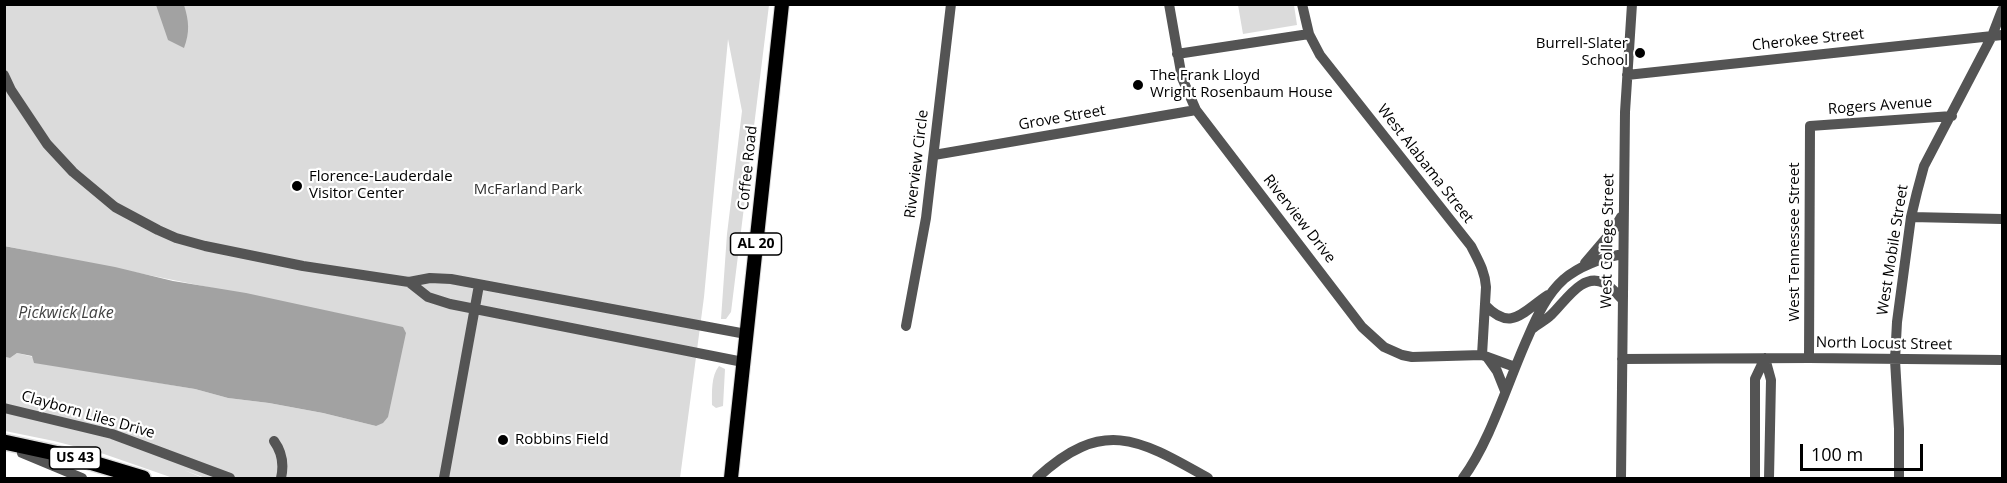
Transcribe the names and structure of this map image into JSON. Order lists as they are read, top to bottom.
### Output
{
  "streets": {
    "highway": ["US 43"],
    "main road": ["Coffee Road", "AL 20"],
    "street": [
      "Cherokee Street",
      "Rogers Avenue",
      "Grove Street",
      "Riverview Circle",
      "West Alabama Street",
      "Riverview Drive",
      "West College Street",
      "West Tennessee Street",
      "West Mobile Street",
      "North Locust Street",
      "Clayborn Liles Drive"
    ]
  },
  "crossings": [
    ["Cherokee Street", "West College Street"],
    ["Cherokee Street", "West Mobile Street"],
    ["Rogers Avenue", "West Tennessee Street"],
    ["Rogers Avenue", "West Mobile Street"],
    ["Grove Street", "Riverview Circle"],
    ["Grove Street", "Riverview Drive"],
    ["West Alabama Street", "Riverview Drive"],
    ["West College Street", "North Locust Street"],
    ["West Tennessee Street", "North Locust Street"],
    ["West Mobile Street", "North Locust Street"]
  ],
  "water": ["Pickwick Lake"],
  "parks": ["McFarland Park"],
  "places": [
    "Burrell-Slater School",
    "The Frank Lloyd Wright Rosenbaum House",
    "Florence-Lauderdale Visitor Center",
    "Robbins Field"
  ],
  "scale_bar": "100 m"
}
